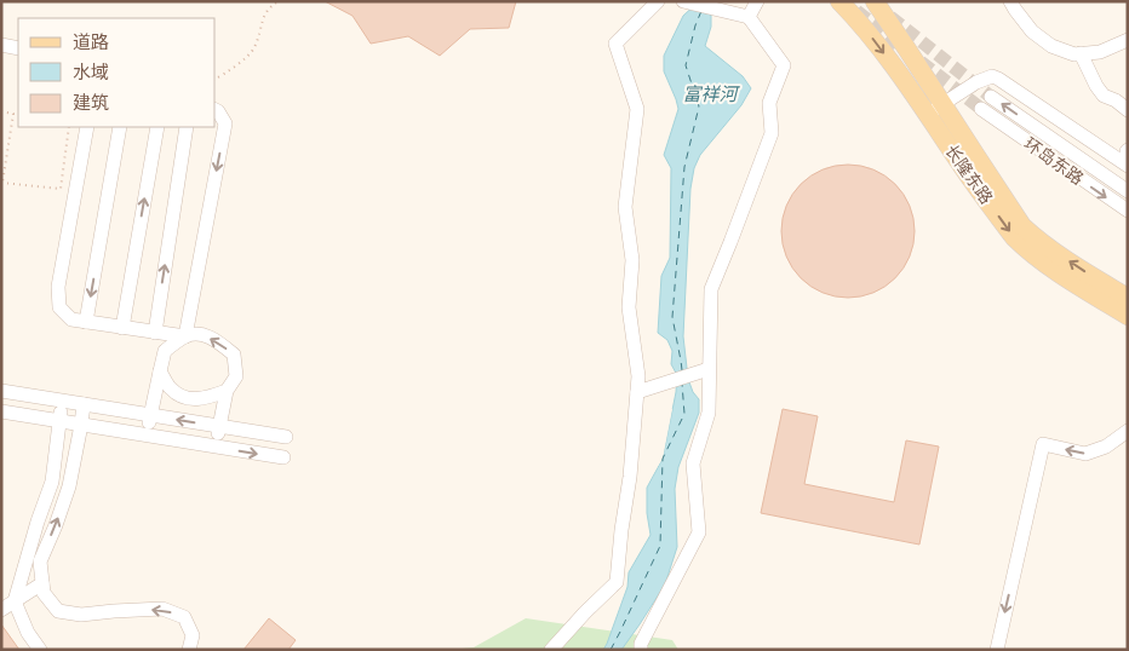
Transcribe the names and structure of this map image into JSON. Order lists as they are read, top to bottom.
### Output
{
  "streets": {
    "main road": ["长隆东路"],
    "street": ["环岛东路"]
  },
  "water": ["富祥河"],
  "legend": ["道路", "水域", "建筑"]
}
